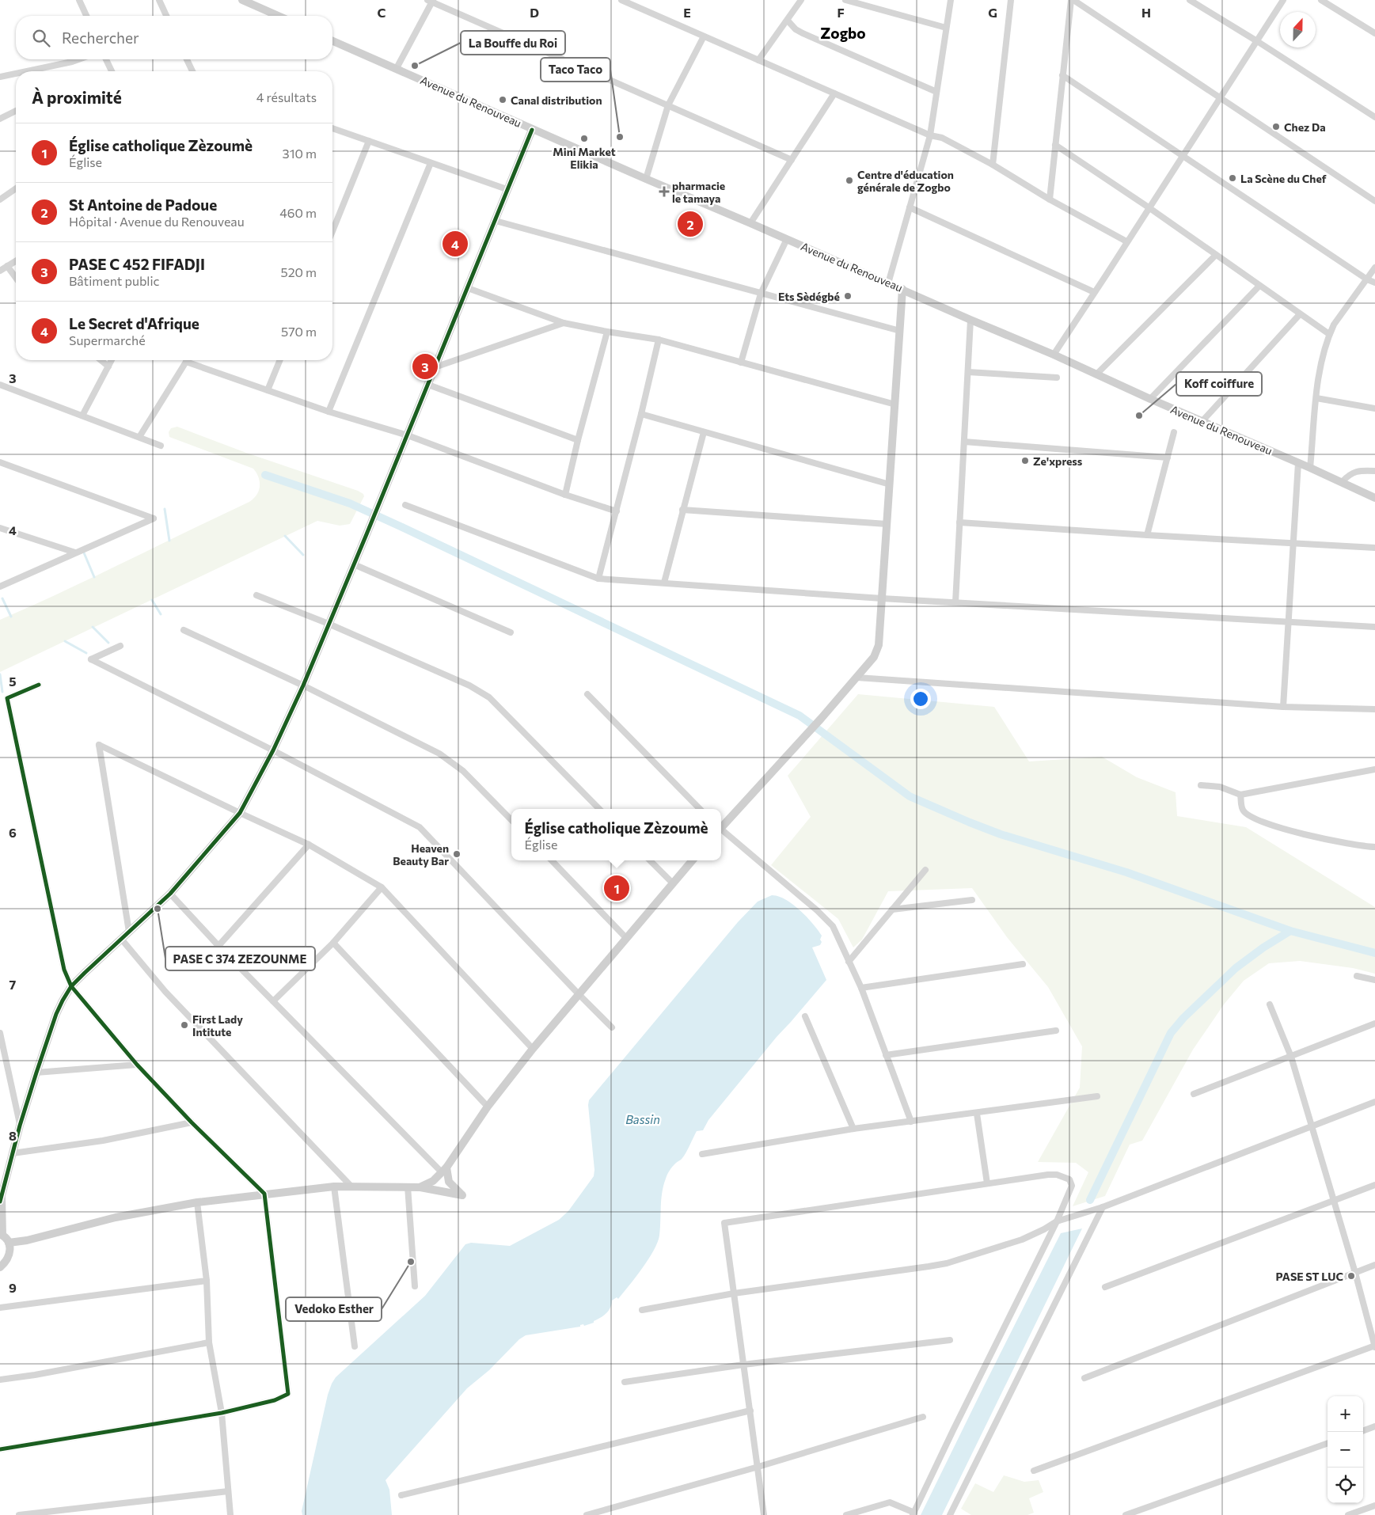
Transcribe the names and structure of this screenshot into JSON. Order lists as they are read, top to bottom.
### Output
{
  "streets": {
    "street": ["Avenue du Renouveau"]
  },
  "districts": ["Zogbo"],
  "water": ["Bassin"],
  "places": {
    "other": [
      "La Bouffe du Roi",
      "Canal distribution",
      "Chez Da",
      "Taco Taco",
      "Mini Market Elikia",
      "La Scène du Chef",
      "Centre d'éducation générale de Zogbo",
      "Ets Sèdégbé",
      "Koff coiffure",
      "Ze'xpress",
      "Heaven Beauty Bar",
      "PASE C 374 ZEZOUNME",
      "First Lady Intitute",
      "Vedoko Esther",
      "PASE ST LUC"
    ],
    "health": ["pharmacie le tamaya"]
  },
  "north": "top",
  "page": {
    "search": "Rechercher",
    "heading": ["À proximité", "4 résultats"],
    "list": [
      {
        "mark": "1",
        "name": "Église catholique Zèzoumè",
        "note": "Église",
        "value": "310 m"
      },
      {
        "mark": "2",
        "name": "St Antoine de Padoue",
        "note": "Hôpital · Avenue du Renouveau",
        "value": "460 m"
      },
      {
        "mark": "3",
        "name": "PASE C 452 FIFADJI",
        "note": "Bâtiment public",
        "value": "520 m"
      },
      {
        "mark": "4",
        "name": "Le Secret d'Afrique",
        "note": "Supermarché",
        "value": "570 m"
      }
    ],
    "pins": [
      "2",
      "4",
      "3",
      "1"
    ],
    "popup": ["Église catholique Zèzoumè", "Église"],
    "map_buttons": ["+", "−"]
  },
  "grid": {
    "columns": [
      "C",
      "D",
      "E",
      "F",
      "G",
      "H"
    ],
    "rows": [
      "3",
      "4",
      "5",
      "6",
      "7",
      "8",
      "9"
    ]
  }
}
